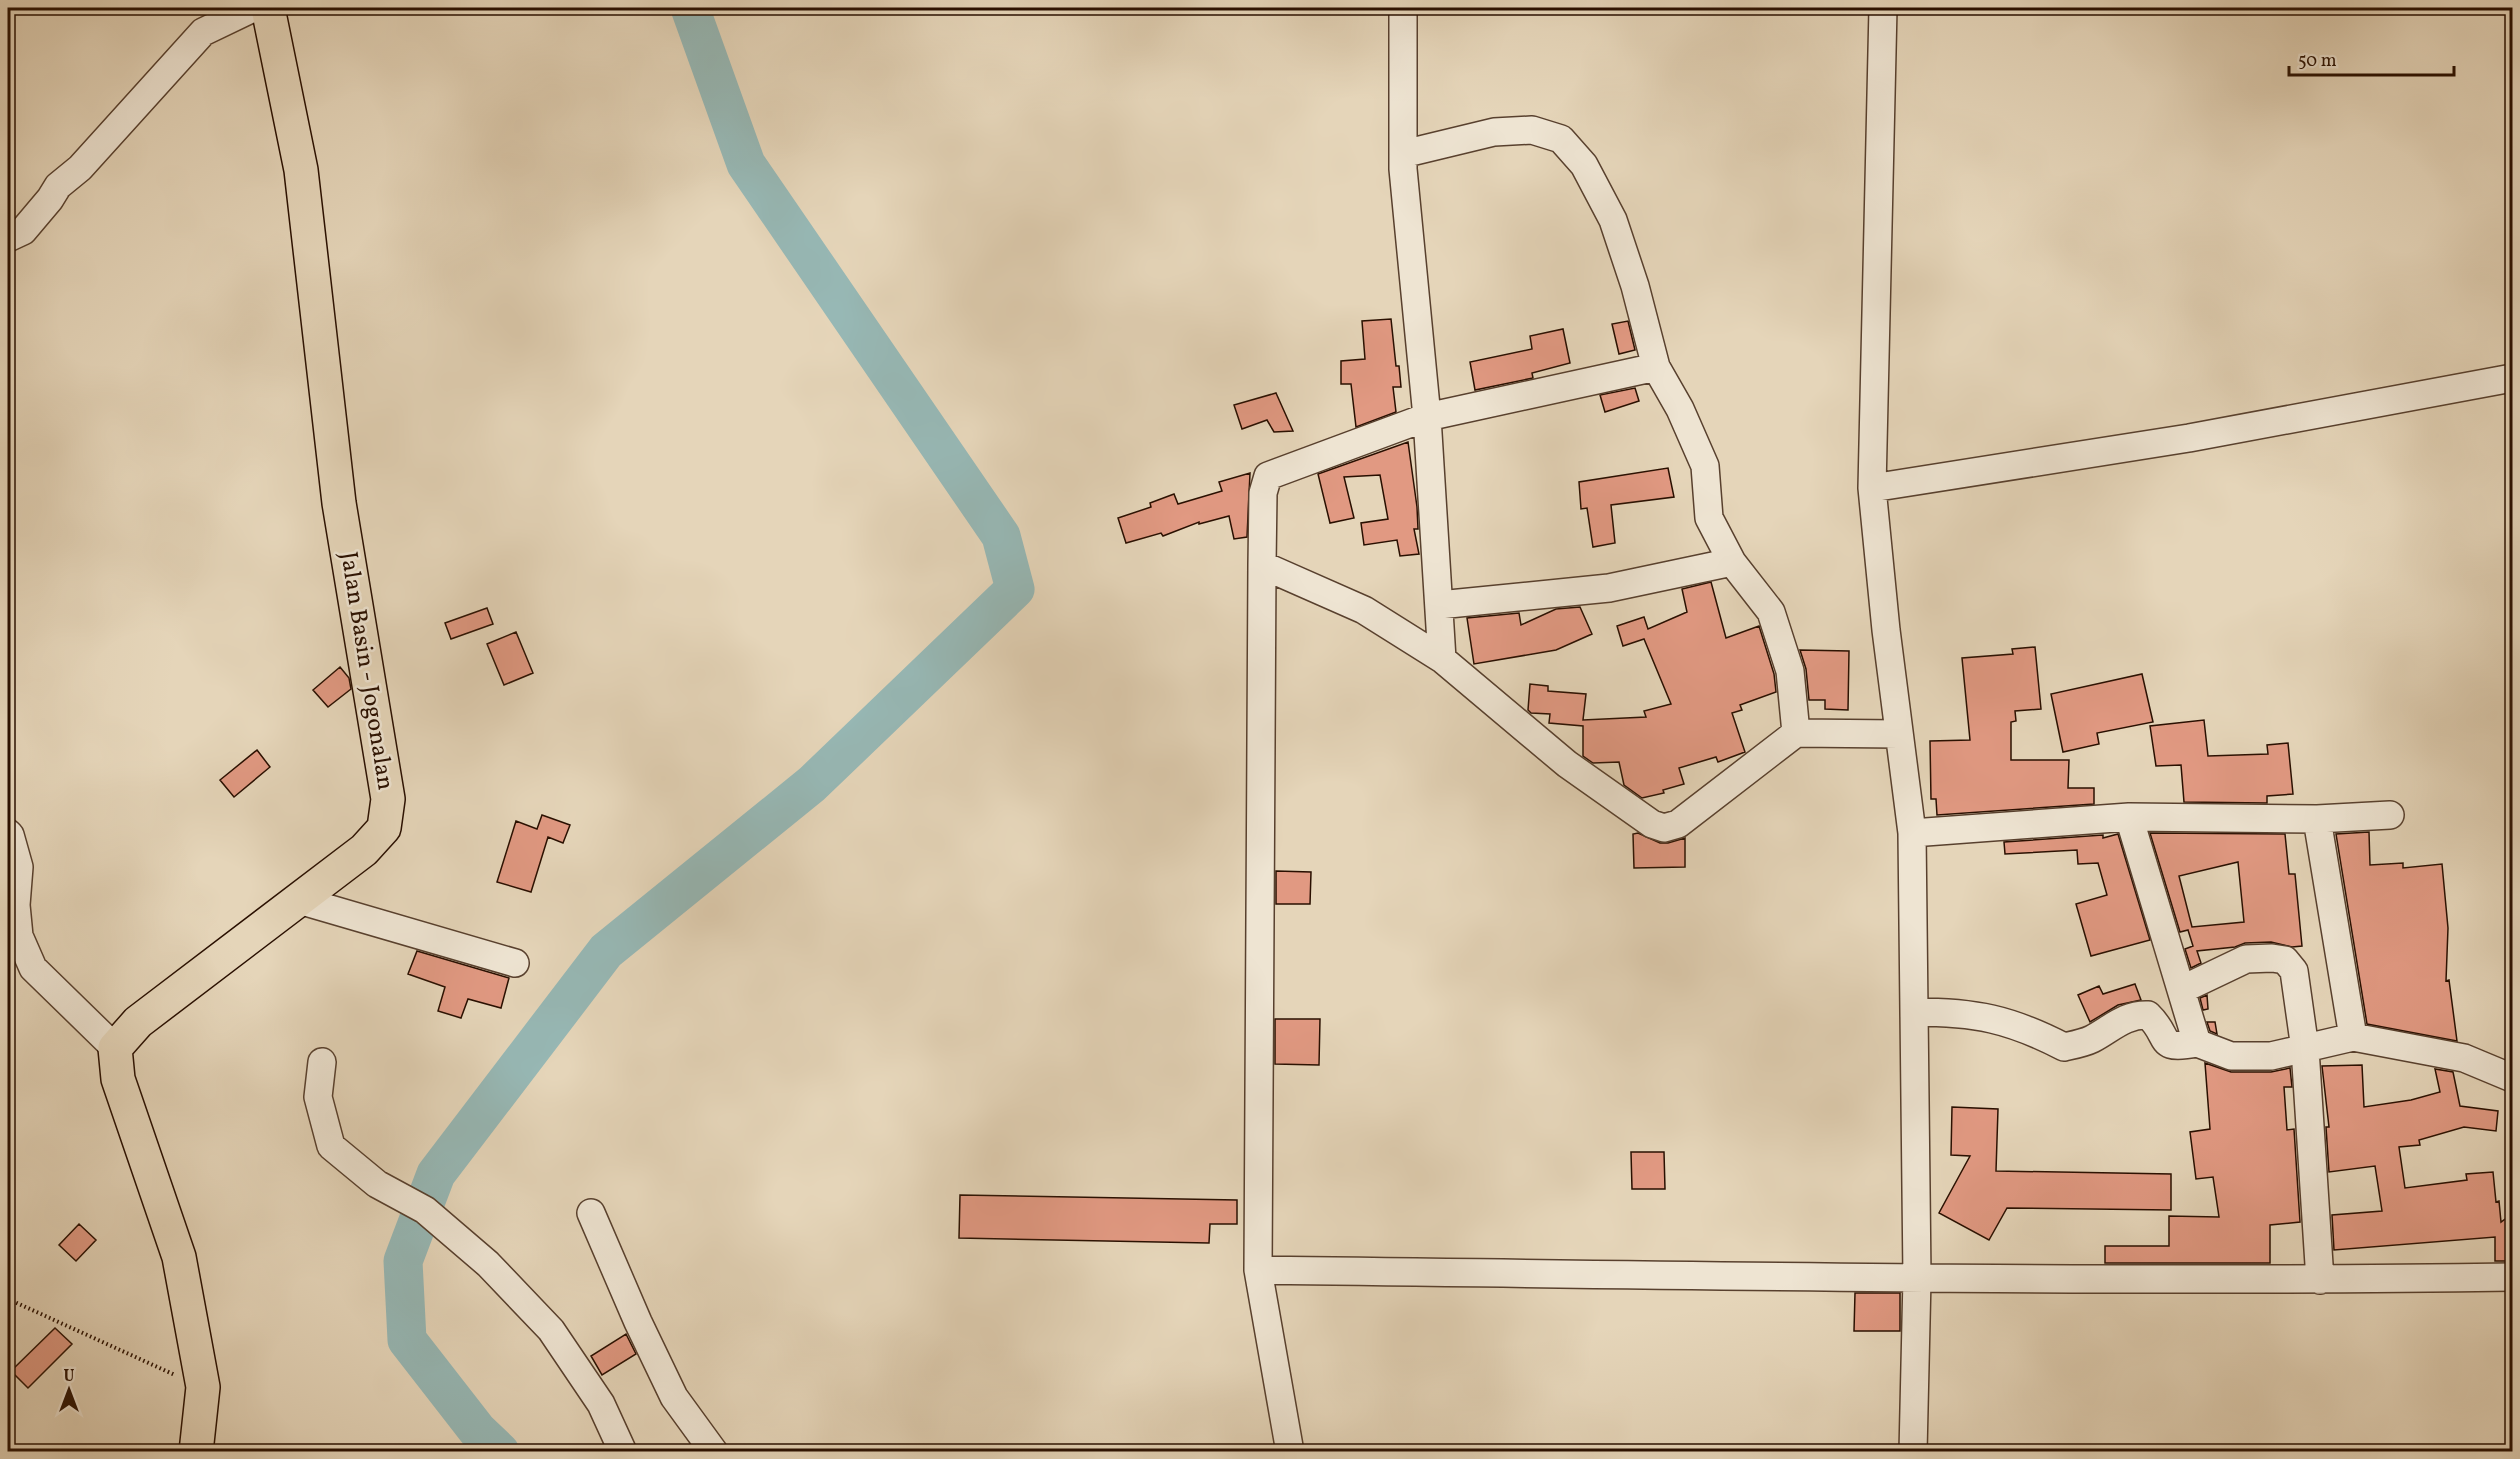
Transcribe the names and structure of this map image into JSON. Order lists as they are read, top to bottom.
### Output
{
  "streets": {
    "main road": ["Jalan Basin - Jogonalan"]
  },
  "scale_bar": "50 m",
  "north": "top"
}
